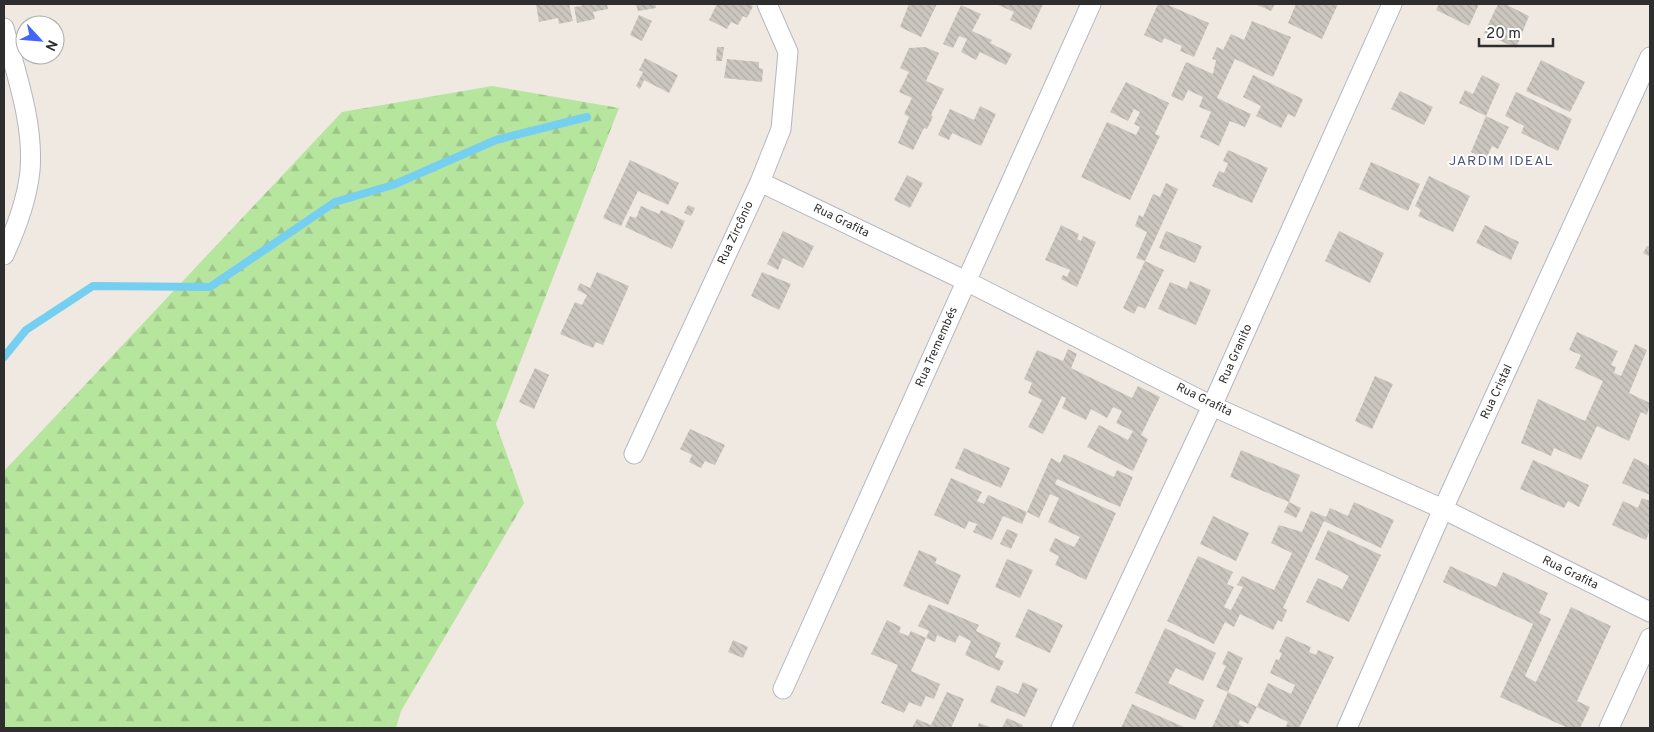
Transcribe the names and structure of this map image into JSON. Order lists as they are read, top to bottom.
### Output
{
  "streets": {
    "street": [
      "Rua Grafita",
      "Rua Zircônio",
      "Rua Tremembés",
      "Rua Granito",
      "Rua Cristal"
    ]
  },
  "crossings": [
    ["Rua Grafita", "Rua Zircônio"],
    ["Rua Grafita", "Rua Tremembés"],
    ["Rua Grafita", "Rua Granito"],
    ["Rua Grafita", "Rua Cristal"]
  ],
  "districts": ["JARDIM IDEAL"],
  "scale_bar": "20 m",
  "north": "bottom right"
}
